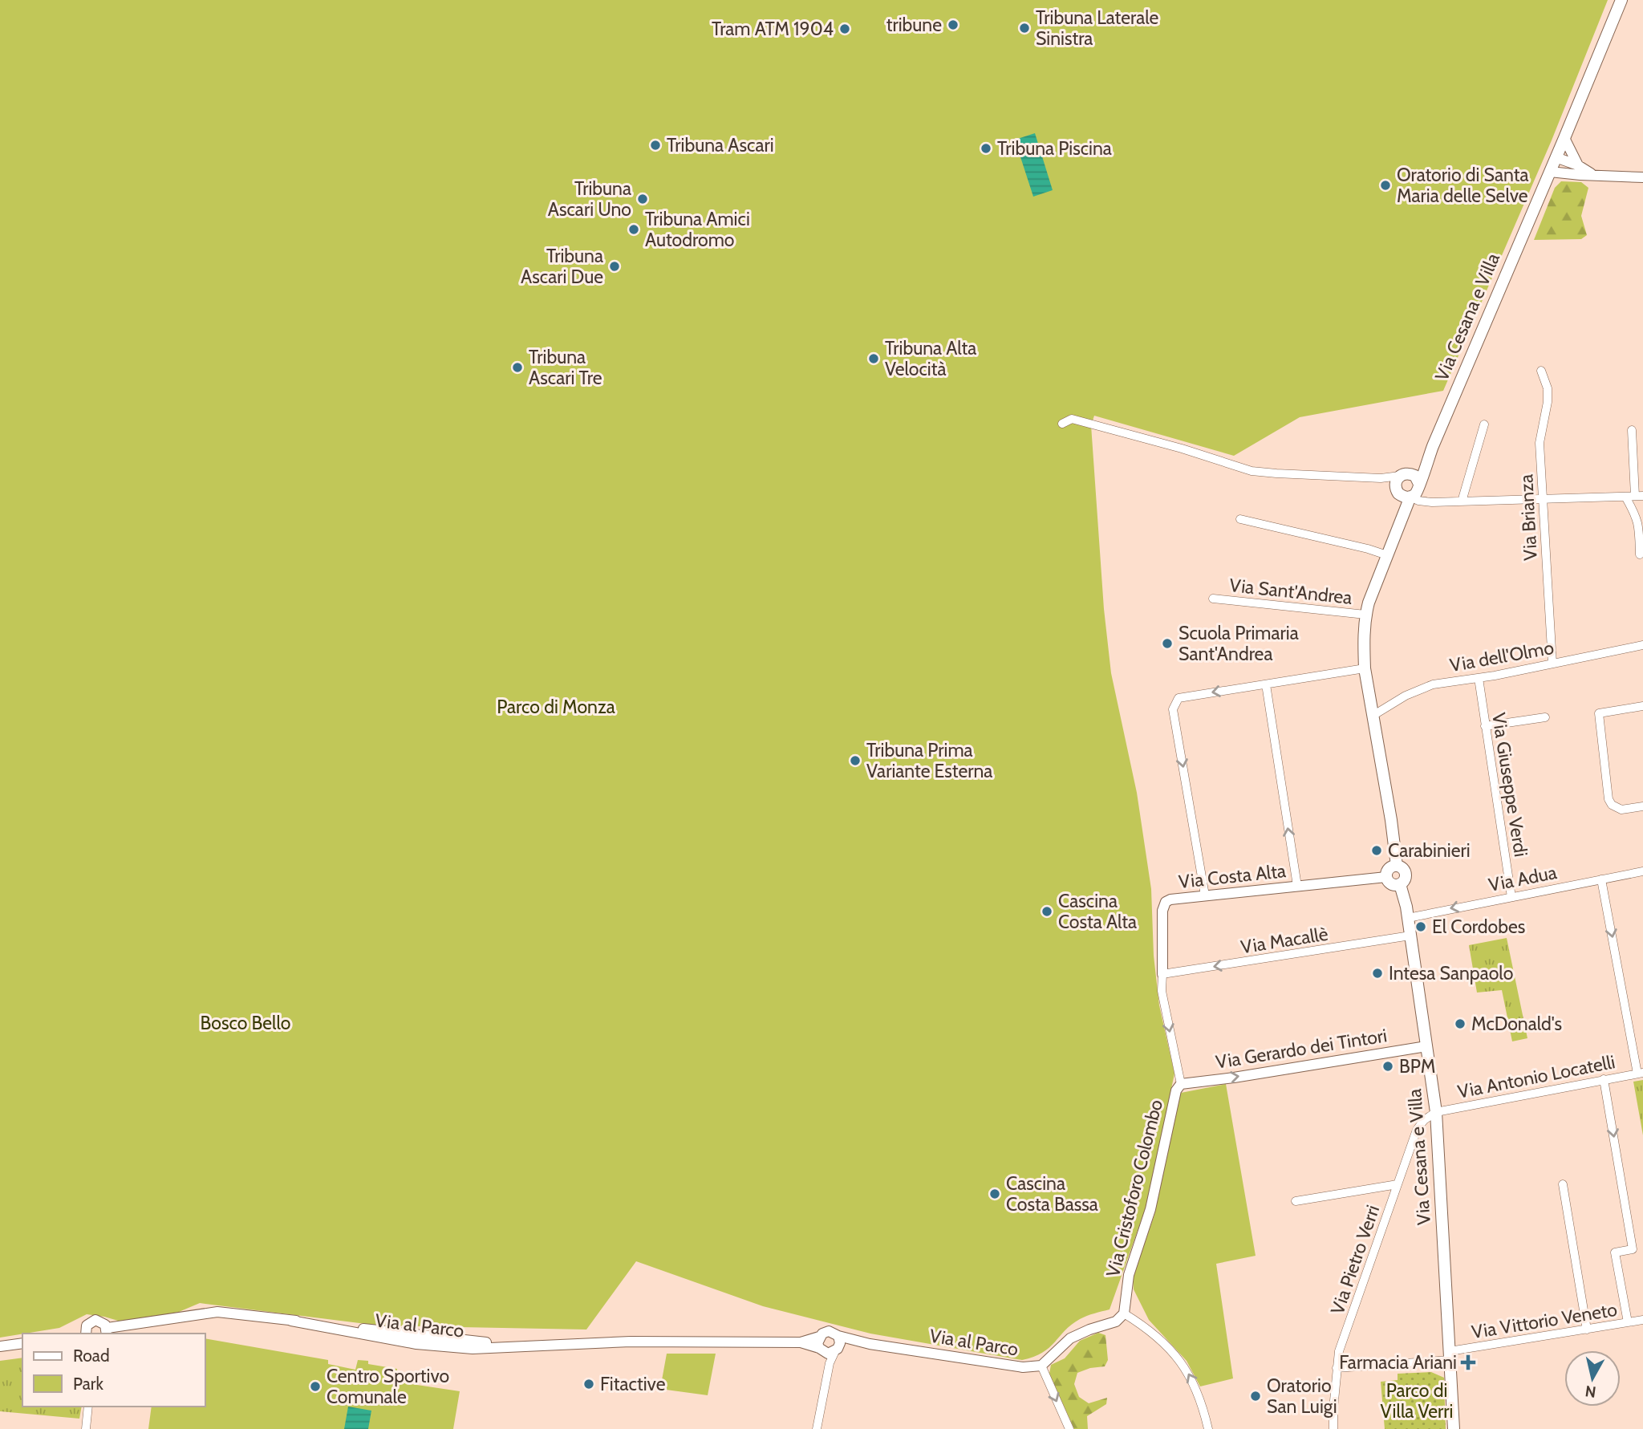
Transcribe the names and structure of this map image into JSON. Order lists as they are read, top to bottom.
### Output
{
  "streets": {
    "main road": ["Via Cesana e Villa"],
    "street": [
      "Via Brianza",
      "Via Sant'Andrea",
      "Via dell'Olmo",
      "Via Giuseppe Verdi",
      "Via Costa Alta",
      "Via Adua",
      "Via Macallè",
      "Via Gerardo dei Tintori",
      "Via Antonio Locatelli",
      "Via Cristoforo Colombo",
      "Via Pietro Verri",
      "Via Vittorio Veneto",
      "Via al Parco"
    ]
  },
  "crossings": [
    ["Via Cesana e Villa", "Via Sant'Andrea"],
    ["Via Cesana e Villa", "Via dell'Olmo"],
    ["Via Cesana e Villa", "Via Costa Alta"],
    ["Via Cesana e Villa", "Via Adua"],
    ["Via Cesana e Villa", "Via Macallè"],
    ["Via Cesana e Villa", "Via Gerardo dei Tintori"],
    ["Via Cesana e Villa", "Via Antonio Locatelli"],
    ["Via Cesana e Villa", "Via Pietro Verri"],
    ["Via Cesana e Villa", "Via Vittorio Veneto"],
    ["Via Brianza", "Via dell'Olmo"],
    ["Via dell'Olmo", "Via Giuseppe Verdi"],
    ["Via Giuseppe Verdi", "Via Adua"],
    ["Via Costa Alta", "Via Macallè"],
    ["Via Costa Alta", "Via Gerardo dei Tintori"],
    ["Via Costa Alta", "Via Cristoforo Colombo"],
    ["Via Gerardo dei Tintori", "Via Cristoforo Colombo"],
    ["Via Antonio Locatelli", "Via Pietro Verri"],
    ["Via Cristoforo Colombo", "Via al Parco"],
    ["Via Pietro Verri", "Via Vittorio Veneto"]
  ],
  "one_way": ["Via Adua", "Via Macallè", "Via Gerardo dei Tintori"],
  "parks": ["Parco di Monza", "Bosco Bello", "Parco di Villa Verri"],
  "places": {
    "other": [
      "tribune",
      "Tribuna Laterale Sinistra",
      "Tram ATM 1904",
      "Tribuna Ascari",
      "Tribuna Piscina",
      "Oratorio di Santa Maria delle Selve",
      "Tribuna Ascari Uno",
      "Tribuna Amici Autodromo",
      "Tribuna Ascari Due",
      "Tribuna Alta Velocità",
      "Tribuna Ascari Tre",
      "Scuola Primaria Sant'Andrea",
      "Tribuna Prima Variante Esterna",
      "Carabinieri",
      "Cascina Costa Alta",
      "El Cordobes",
      "Intesa Sanpaolo",
      "McDonald's",
      "BPM",
      "Cascina Costa Bassa",
      "Fitactive",
      "Centro Sportivo Comunale",
      "Oratorio San Luigi"
    ],
    "health": ["Farmacia Ariani"]
  },
  "legend": ["Road", "Park"],
  "north": "bottom"
}
